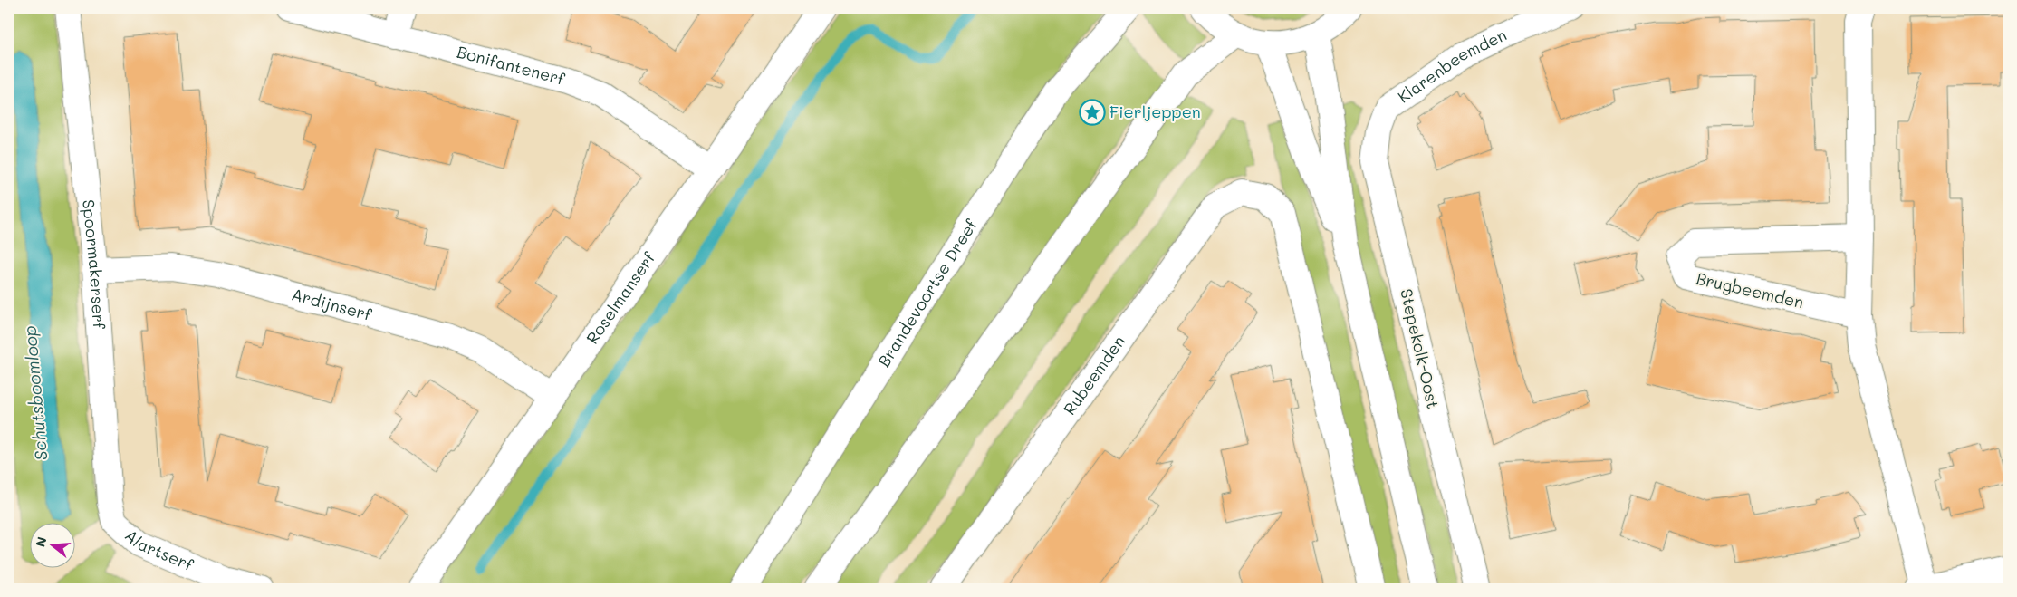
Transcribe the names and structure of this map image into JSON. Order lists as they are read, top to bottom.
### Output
{
  "streets": {
    "street": [
      "Bonifantenerf",
      "Klarenbeemden",
      "Spoormakerserf",
      "Brugbeemden",
      "Brandevoortse Dreef",
      "Roselmanserf",
      "Ardijnserf",
      "Stepekolk-Oost",
      "Rubeemden",
      "Alartserf"
    ]
  },
  "crossings": [
    ["Bonifantenerf", "Roselmanserf"],
    ["Klarenbeemden", "Stepekolk-Oost"],
    ["Spoormakerserf", "Ardijnserf"],
    ["Spoormakerserf", "Alartserf"],
    ["Roselmanserf", "Ardijnserf"]
  ],
  "water": ["Schutsboomloop"],
  "places": {
    "place": ["Fierljeppen"]
  },
  "north": "left"
}
